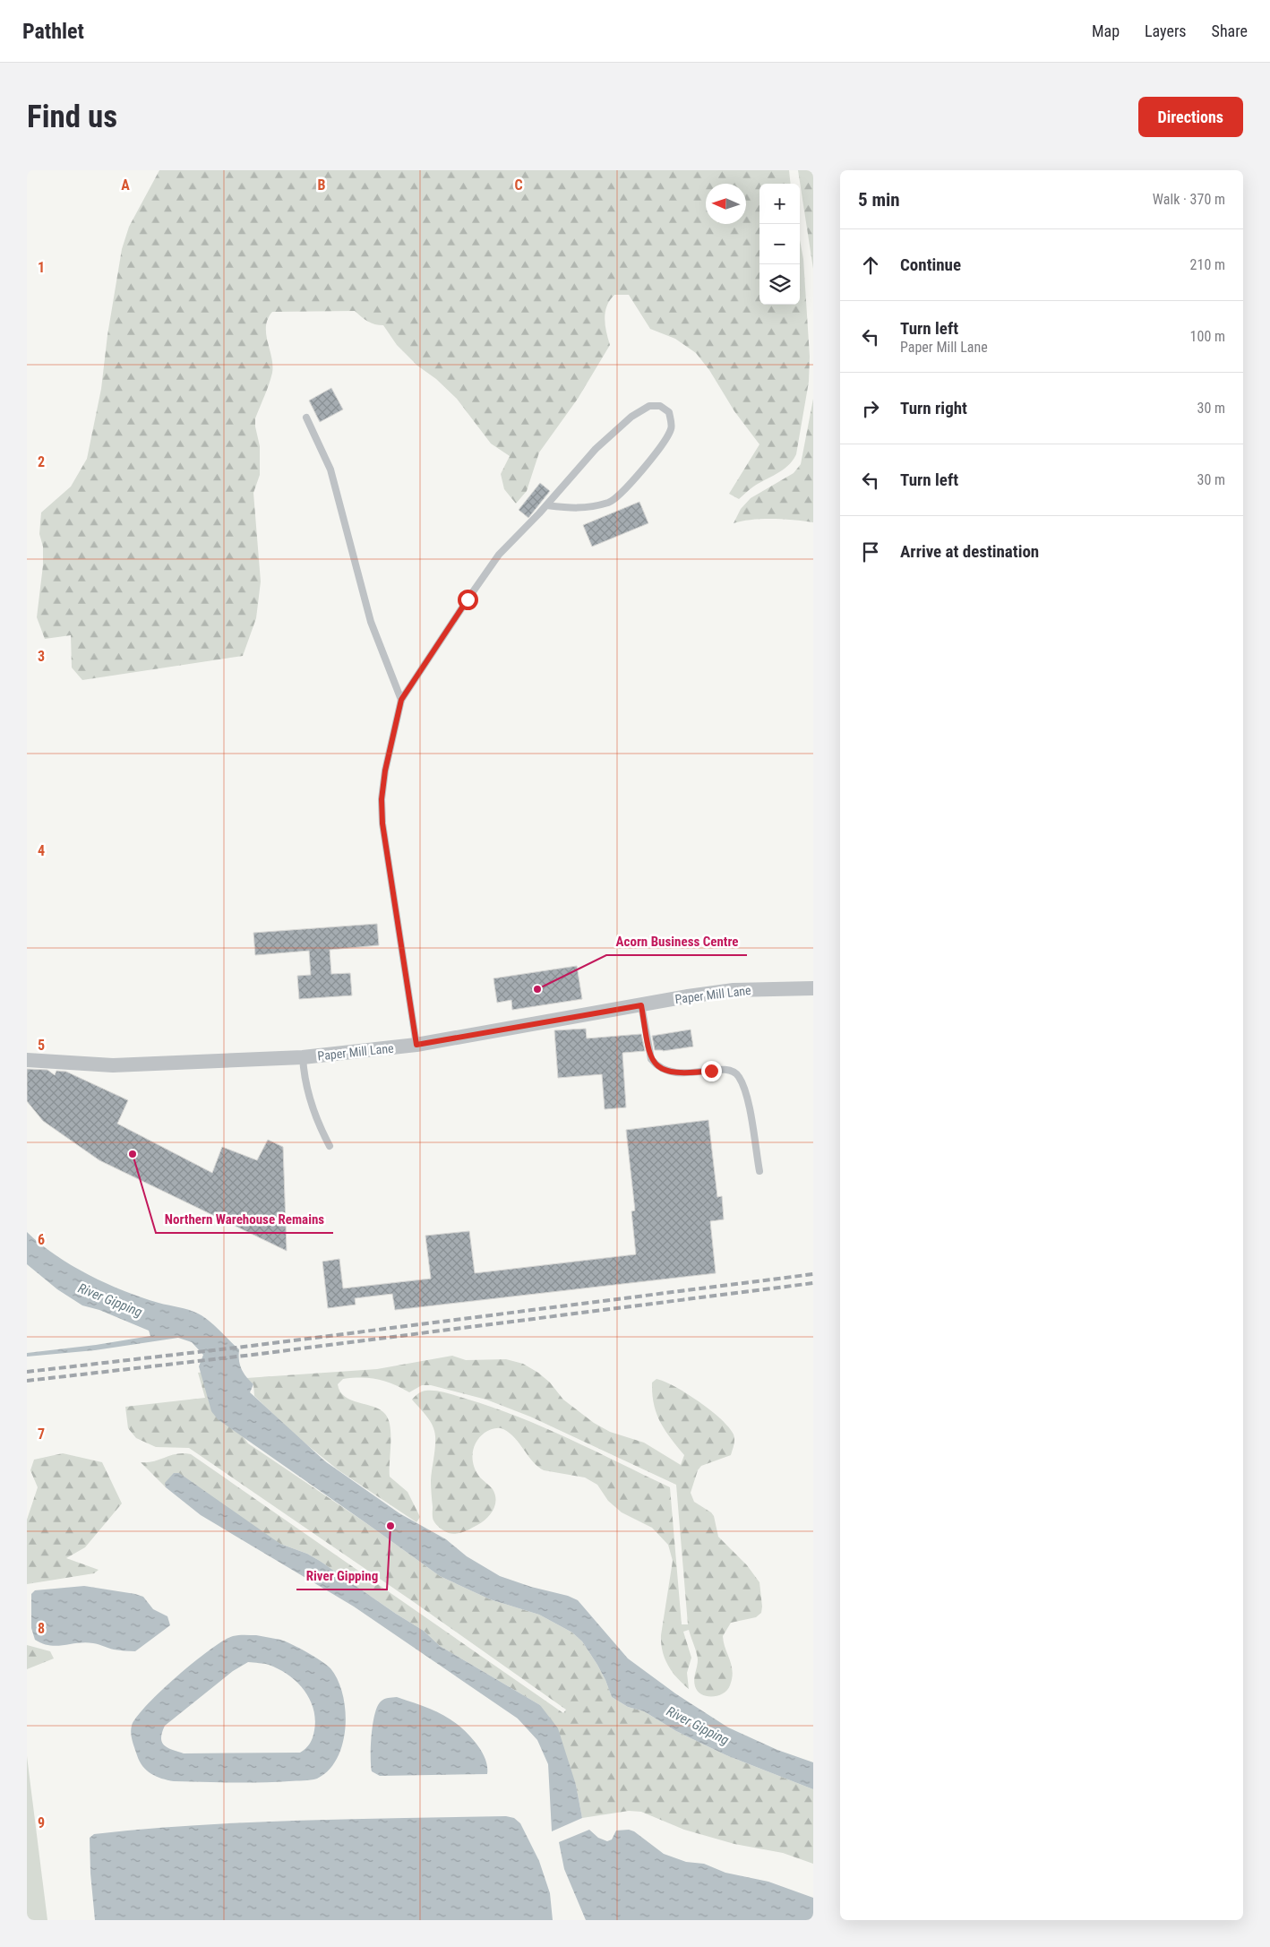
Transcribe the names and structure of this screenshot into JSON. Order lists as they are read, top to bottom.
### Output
{
  "streets": {
    "street": ["Paper Mill Lane"]
  },
  "water": ["River Gipping"],
  "places": ["Acorn Business Centre", "Northern Warehouse Remains", "River Gipping"],
  "north": "left",
  "page": {
    "header": "Pathlet",
    "nav": ["Map", "Layers", "Share"],
    "buttons": "Directions",
    "title": "Find us",
    "heading": ["5 min", "Walk · 370 m"],
    "map_buttons": ["+", "−"],
    "list": [
      ["Continue", "210 m"],
      ["Turn left", "Paper Mill Lane", "100 m"],
      ["Turn right", "30 m"],
      ["Turn left", "30 m"],
      "Arrive at destination"
    ]
  },
  "grid": {
    "columns": ["A", "B", "C"],
    "rows": [
      "1",
      "2",
      "3",
      "4",
      "5",
      "6",
      "7",
      "8",
      "9"
    ]
  }
}
